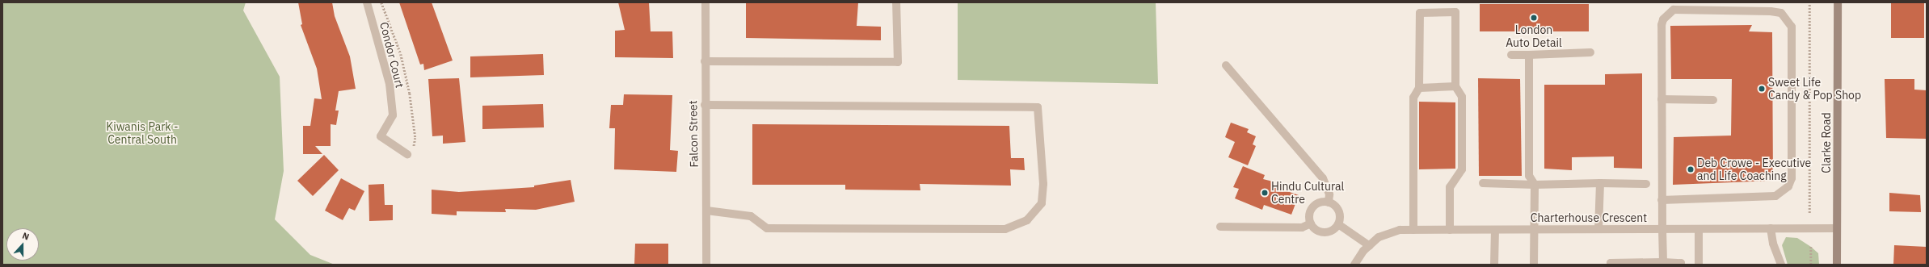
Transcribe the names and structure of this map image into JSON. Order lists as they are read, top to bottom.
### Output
{
  "streets": {
    "main road": ["Clarke Road"],
    "street": ["Condor Court", "Falcon Street", "Charterhouse Crescent"]
  },
  "crossings": [
    ["Clarke Road", "Charterhouse Crescent"]
  ],
  "parks": ["Kiwanis Park - Central South"],
  "places": [
    "London Auto Detail",
    "Sweet Life Candy & Pop Shop",
    "Deb Crowe - Executive and Life Coaching",
    "Hindu Cultural Centre"
  ],
  "north": "top"
}
